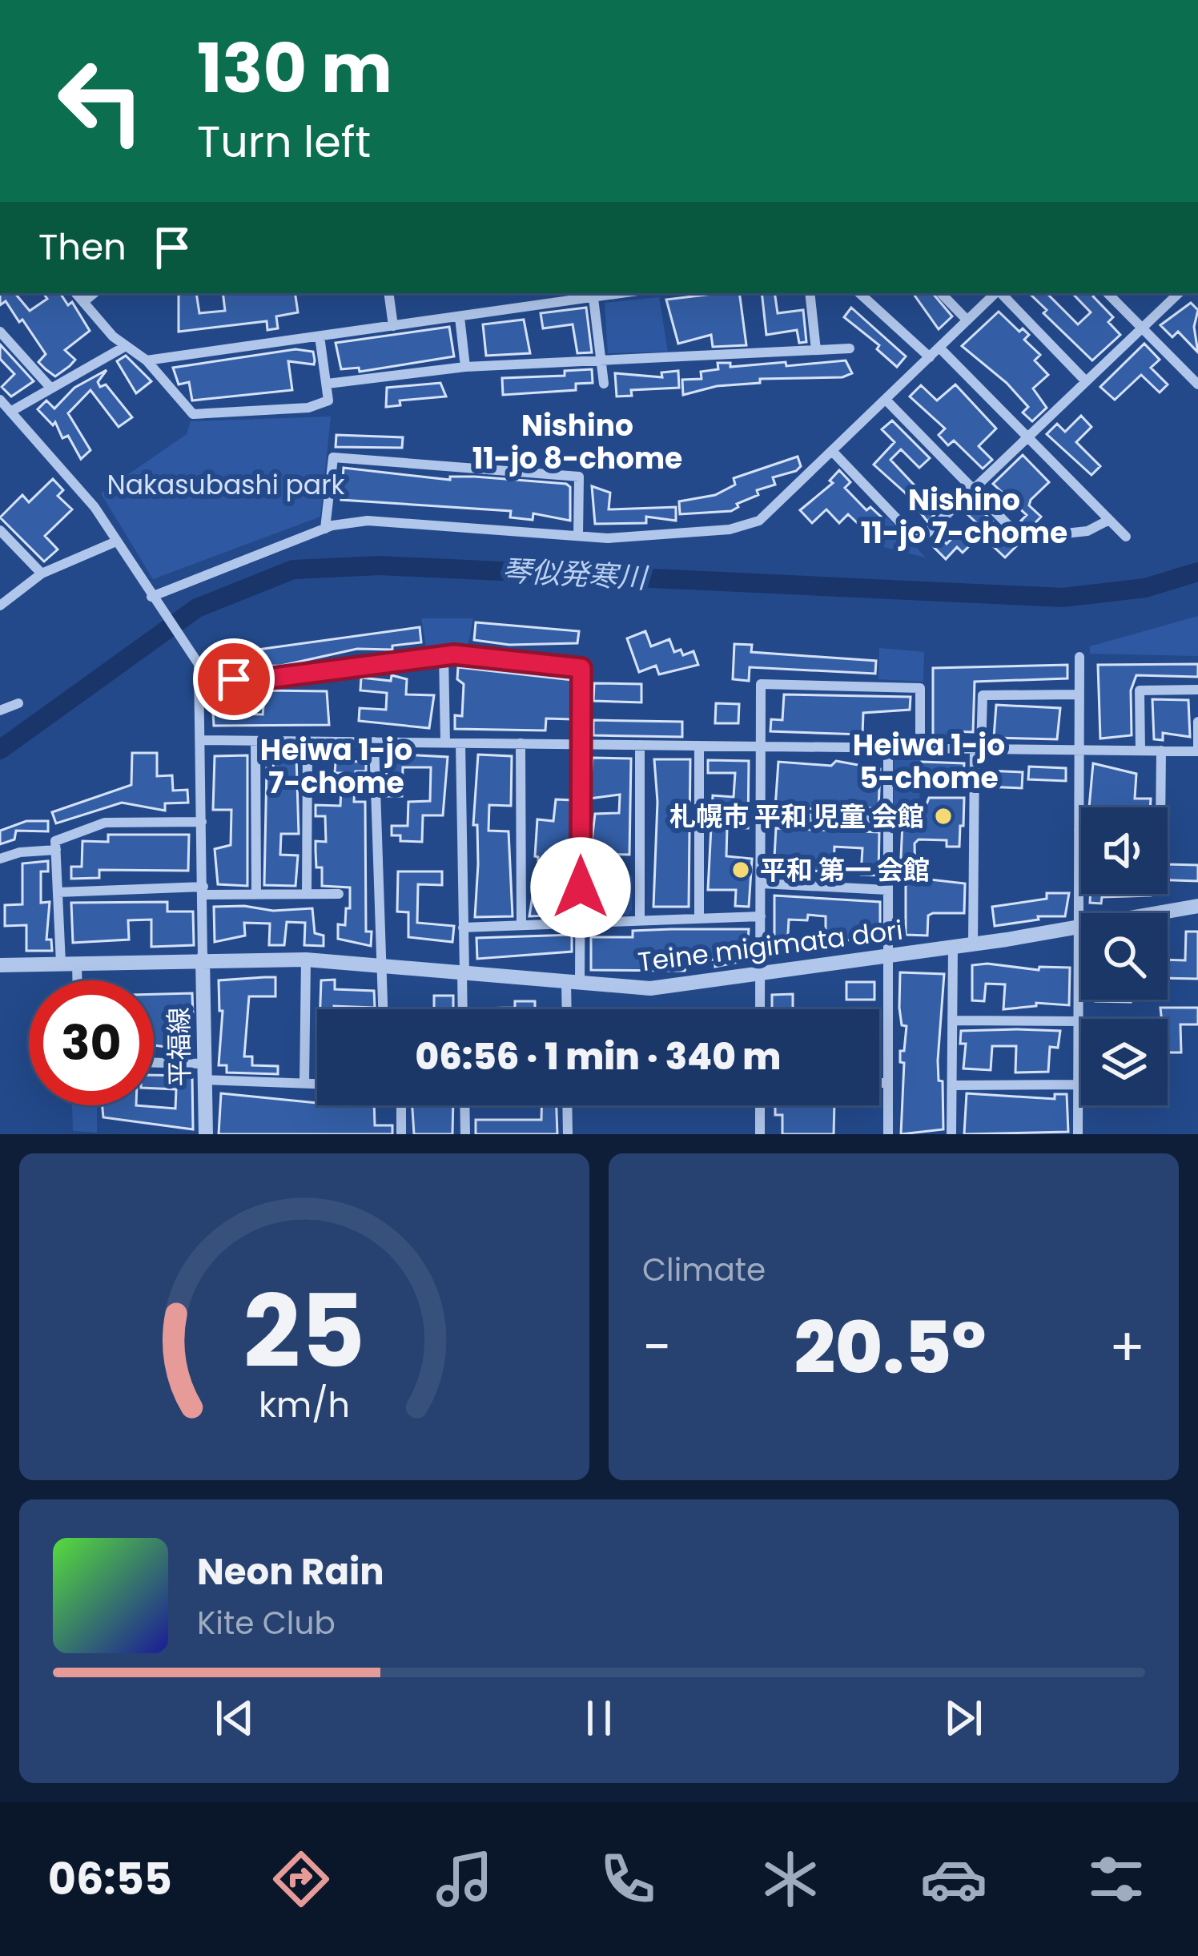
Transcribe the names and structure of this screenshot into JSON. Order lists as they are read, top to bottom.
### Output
{
  "streets": {
    "street": ["Teine migimata dori", "平福線"]
  },
  "crossings": [
    ["Teine migimata dori", "平福線"]
  ],
  "districts": [
    "Nishino 11-jo 8-chome",
    "Nishino 11-jo 7-chome",
    "Heiwa 1-jo 5-chome",
    "Heiwa 1-jo 7-chome"
  ],
  "water": ["琴似発寒川"],
  "parks": ["Nakasubashi park"],
  "places": ["札幌市 平和 児童 会館", "平和 第一 会館"],
  "page": {
    "turn": ["130 m", "Turn left"],
    "then": "Then",
    "limit": "30",
    "trip": "06:56 · 1 min · 340 m",
    "tile": "Climate",
    "heat": ["−", "20.5°", "+"],
    "song": ["Neon Rain", "Kite Club"],
    "tabs": "06:55",
    "gauge": ["25", "km/h"]
  }
}
